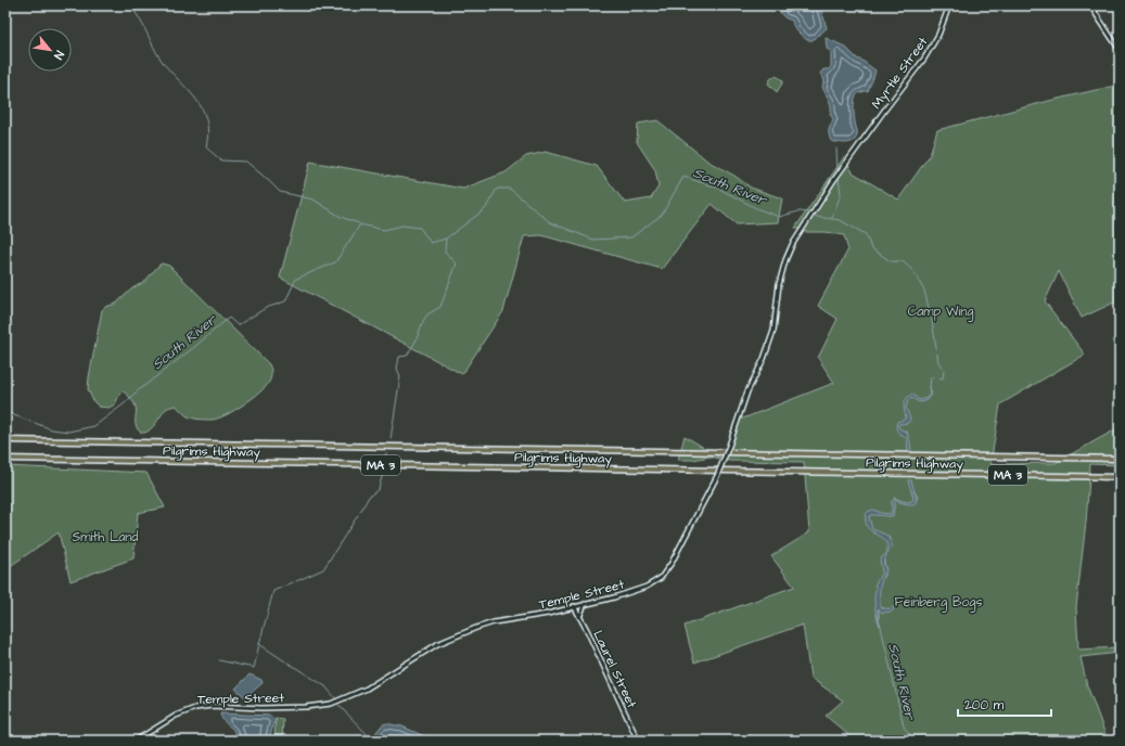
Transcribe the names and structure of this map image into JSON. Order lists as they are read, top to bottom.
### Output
{
  "streets": {
    "highway": ["Pilgrims Highway", "MA 3"],
    "main road": ["Myrtle Street", "Temple Street", "Laurel Street"]
  },
  "crossings": [
    ["Myrtle Street", "Temple Street"],
    ["Temple Street", "Laurel Street"]
  ],
  "water": ["South River"],
  "parks": ["Camp Wing", "Smith Land", "Feinberg Bogs"],
  "scale_bar": "200 m",
  "north": "bottom right"
}
